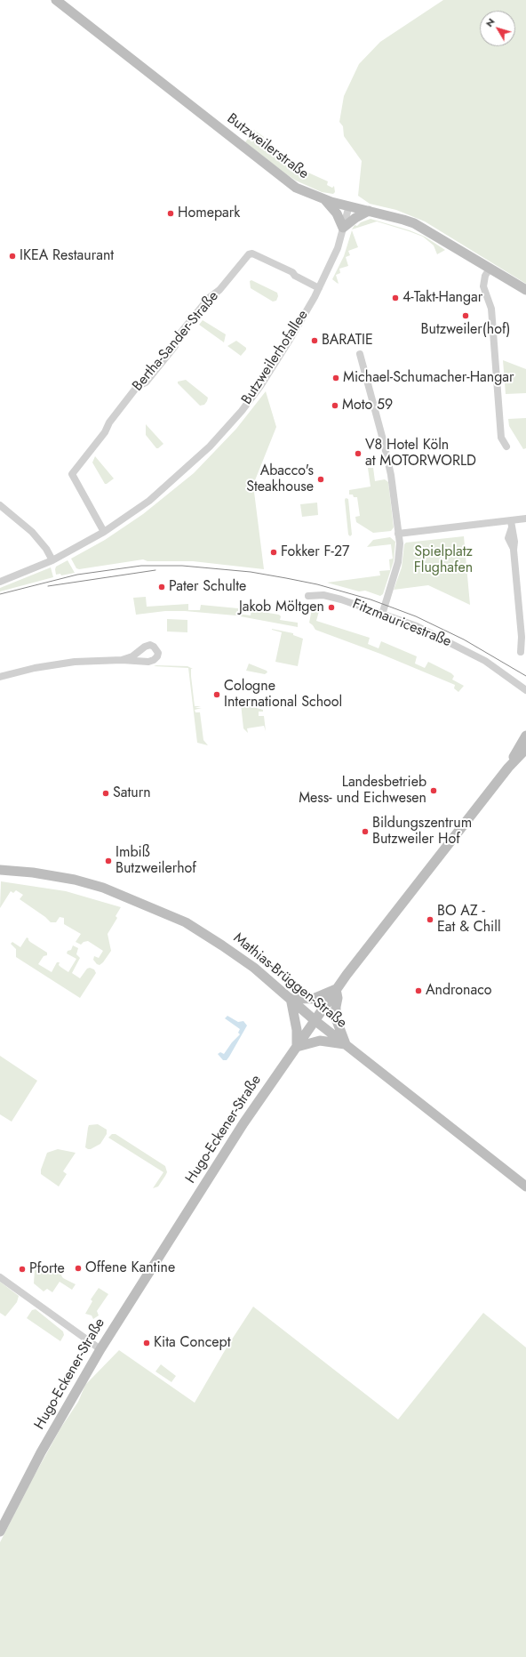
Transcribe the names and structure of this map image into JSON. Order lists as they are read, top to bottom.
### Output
{
  "streets": {
    "street": [
      "Butzweilerstraße",
      "Bertha-Sander-Straße",
      "Butzweilerhofallee",
      "Fitzmauricestraße",
      "Mathias-Brüggen-Straße",
      "Hugo-Eckener-Straße"
    ]
  },
  "crossings": [
    ["Butzweilerstraße", "Butzweilerhofallee"],
    ["Bertha-Sander-Straße", "Butzweilerhofallee"],
    ["Mathias-Brüggen-Straße", "Hugo-Eckener-Straße"]
  ],
  "parks": ["Spielplatz Flughafen"],
  "places": [
    "Homepark",
    "IKEA Restaurant",
    "4-Takt-Hangar",
    "Butzweiler(hof)",
    "BARATIE",
    "Michael-Schumacher-Hangar",
    "Moto 59",
    "V8 Hotel Köln at MOTORWORLD",
    "Abacco's Steakhouse",
    "Fokker F-27",
    "Pater Schulte",
    "Jakob Möltgen",
    "Cologne International School",
    "Landesbetrieb Mess- und Eichwesen",
    "Saturn",
    "Bildungszentrum Butzweiler Hof",
    "Imbiß Butzweilerhof",
    "BO AZ - Eat & Chill",
    "Andronaco",
    "Offene Kantine",
    "Pforte",
    "Kita Concept"
  ],
  "north": "top left"
}
